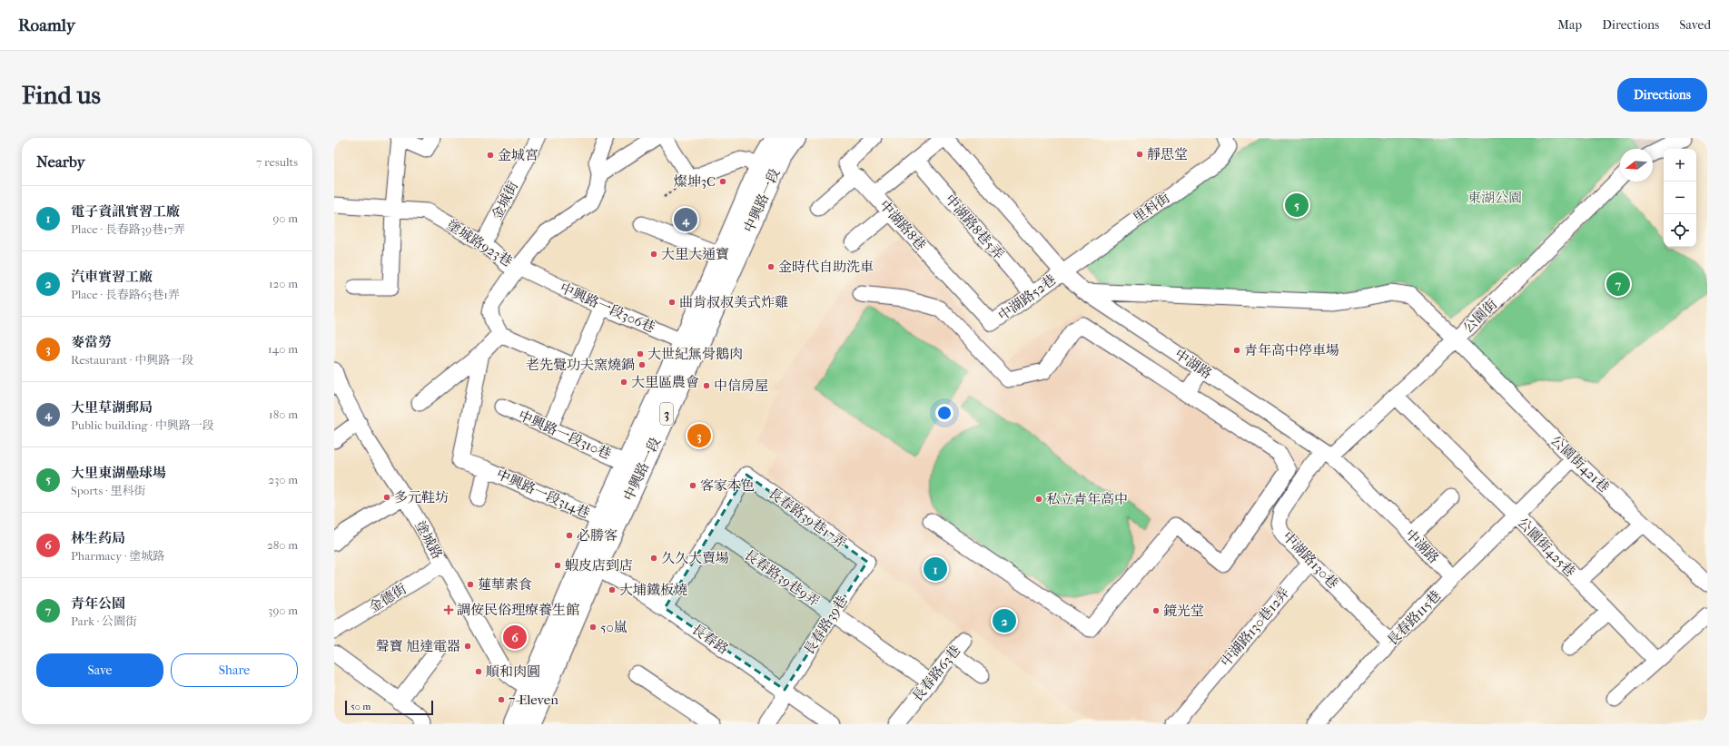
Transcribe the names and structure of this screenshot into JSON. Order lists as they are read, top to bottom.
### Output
{
  "streets": {
    "main road": ["中興路一段", "3"],
    "street": [
      "金城街",
      "里科街",
      "中湖路8巷",
      "中湖路8巷5弄",
      "塗城路923巷",
      "中湖路52巷",
      "中興路一段306巷",
      "公園街",
      "中湖路",
      "中興路一段310巷",
      "公園街421巷",
      "中興路一段314巷",
      "長春路39巷17弄",
      "塗城路",
      "公園街425巷",
      "中湖路130巷",
      "長春路39巷9弄",
      "金德街",
      "長春路115巷",
      "長春路39巷",
      "中湖路130巷12弄",
      "長春路",
      "長春路63巷"
    ]
  },
  "crossings": [
    ["金城街", "塗城路923巷"],
    ["中興路一段", "中興路一段306巷"],
    ["中興路一段", "中興路一段310巷"],
    ["中興路一段", "中興路一段314巷"],
    ["中興路一段", "塗城路"],
    ["中興路一段", "長春路"],
    ["里科街", "中湖路52巷"],
    ["里科街", "中湖路"],
    ["中湖路8巷", "中湖路8巷5弄"],
    ["中湖路8巷", "中湖路52巷"],
    ["中湖路8巷", "中湖路"],
    ["中湖路8巷5弄", "中湖路52巷"],
    ["塗城路923巷", "中興路一段306巷"],
    ["中湖路52巷", "中湖路"],
    ["公園街", "中湖路"],
    ["公園街", "公園街421巷"],
    ["公園街", "公園街425巷"],
    ["公園街", "中湖路130巷"],
    ["中湖路", "公園街421巷"],
    ["中湖路", "中湖路130巷"],
    ["中湖路", "長春路115巷"],
    ["公園街421巷", "長春路115巷"],
    ["長春路39巷17弄", "長春路39巷9弄"],
    ["長春路39巷17弄", "長春路39巷"],
    ["塗城路", "金德街"],
    ["公園街425巷", "長春路115巷"],
    ["中湖路130巷", "長春路115巷"],
    ["中湖路130巷", "中湖路130巷12弄"],
    ["長春路39巷9弄", "長春路39巷"],
    ["長春路39巷9弄", "長春路63巷"],
    ["長春路39巷", "長春路"]
  ],
  "parks": ["東湖公園"],
  "places": {
    "other": [
      "靜思堂",
      "金城宮",
      "燦坤3C",
      "大里大通寶",
      "金時代自助洗車",
      "曲肯叔叔美式炸雞",
      "青年高中停車場",
      "大世紀無骨鵝肉",
      "老先覺功夫窯燒鍋",
      "大里區農會",
      "中信房屋",
      "客家本色",
      "多元鞋坊",
      "私立青年高中",
      "必勝客",
      "久久大賣場",
      "蝦皮店到店",
      "蓮華素食",
      "大埔鐵板燒",
      "鏡光堂",
      "50嵐",
      "聲寶 旭達電器",
      "順和肉圓",
      "7-Eleven"
    ],
    "health": ["調侒民俗理療養生館"]
  },
  "scale_bar": "50 m",
  "north": "left",
  "page": {
    "header": "Roamly",
    "nav": ["Map", "Directions", "Saved"],
    "buttons": [
      "Directions",
      ["Save", "Share"]
    ],
    "title": "Find us",
    "heading": ["Nearby", "7 results"],
    "map_buttons": ["+", "−"],
    "list": [
      {
        "mark": "1",
        "name": "電子資訊實習工廠",
        "note": "Place · 長春路39巷17弄",
        "value": "90 m"
      },
      {
        "mark": "2",
        "name": "汽車實習工廠",
        "note": "Place · 長春路63巷1弄",
        "value": "120 m"
      },
      {
        "mark": "3",
        "name": "麥當勞",
        "note": "Restaurant · 中興路一段",
        "value": "140 m"
      },
      {
        "mark": "4",
        "name": "大里草湖郵局",
        "note": "Public building · 中興路一段",
        "value": "180 m"
      },
      {
        "mark": "5",
        "name": "大里東湖壘球場",
        "note": "Sports · 里科街",
        "value": "230 m"
      },
      {
        "mark": "6",
        "name": "林生药局",
        "note": "Pharmacy · 塗城路",
        "value": "280 m"
      },
      {
        "mark": "7",
        "name": "青年公園",
        "note": "Park · 公園街",
        "value": "390 m"
      }
    ],
    "pins": [
      "5",
      "4",
      "7",
      "3",
      "1",
      "2",
      "6"
    ],
    "scale": "50 m"
  }
}
